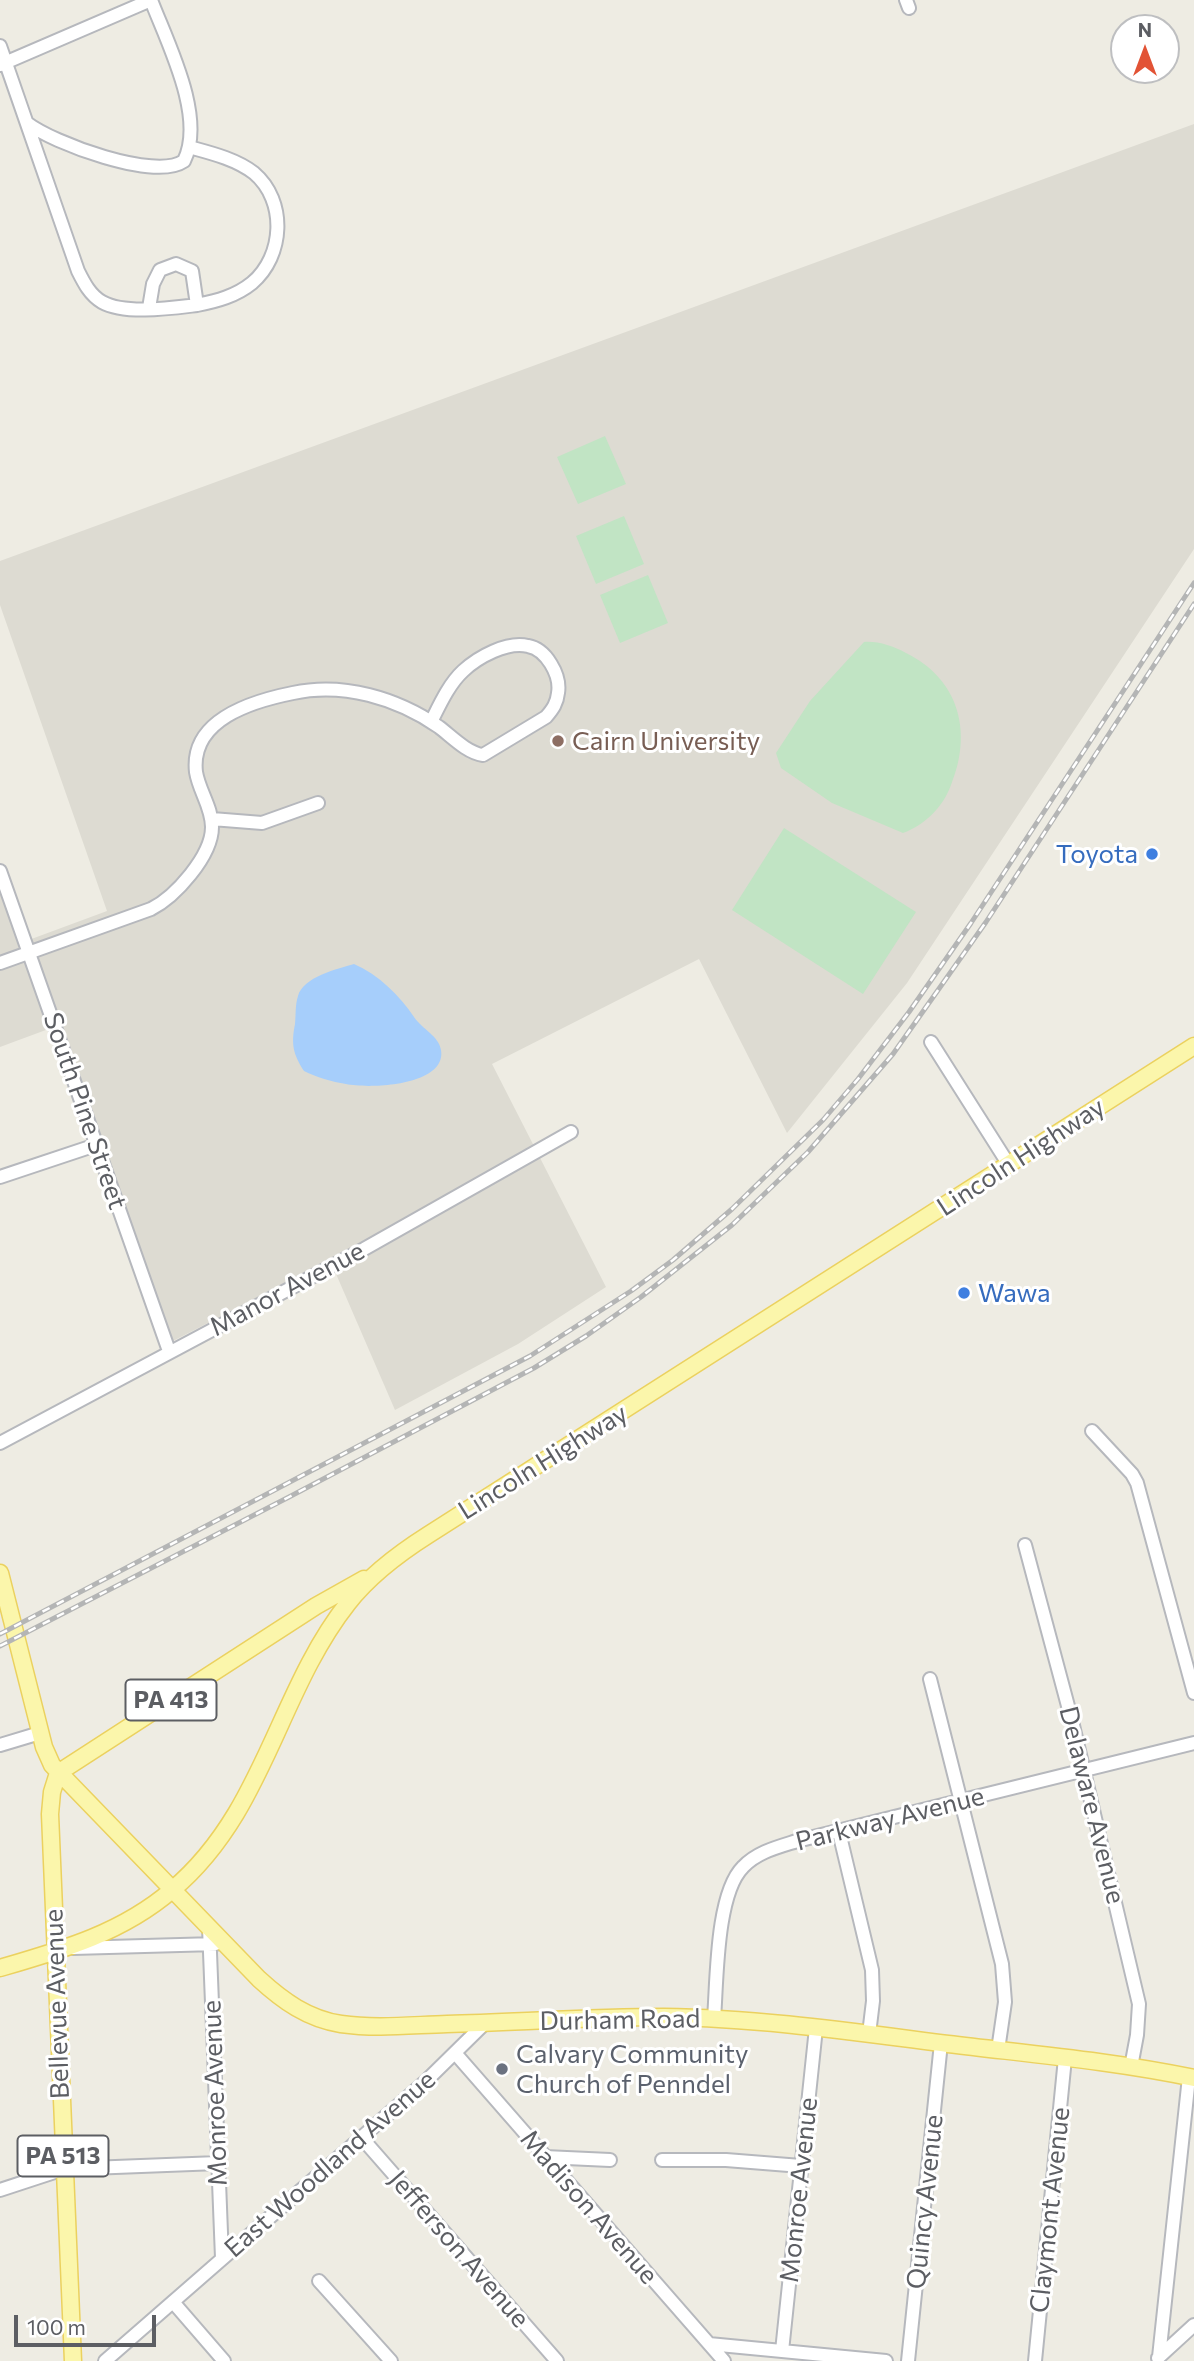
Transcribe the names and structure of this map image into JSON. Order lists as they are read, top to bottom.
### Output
{
  "streets": {
    "main road": [
      "Lincoln Highway",
      "PA 413",
      "Bellevue Avenue",
      "Durham Road",
      "PA 513"
    ],
    "street": [
      "South Pine Street",
      "Manor Avenue",
      "Delaware Avenue",
      "Parkway Avenue",
      "Monroe Avenue",
      "East Woodland Avenue",
      "Quincy Avenue",
      "Madison Avenue",
      "Claymont Avenue",
      "Jefferson Avenue"
    ]
  },
  "crossings": [
    ["South Pine Street", "Manor Avenue"],
    ["Lincoln Highway", "PA 413"],
    ["Lincoln Highway", "Bellevue Avenue"],
    ["Lincoln Highway", "Durham Road"],
    ["PA 413", "Bellevue Avenue"],
    ["PA 413", "Durham Road"],
    ["Delaware Avenue", "Parkway Avenue"],
    ["Delaware Avenue", "Durham Road"],
    ["Parkway Avenue", "Durham Road"],
    ["Bellevue Avenue", "Durham Road"],
    ["Durham Road", "Monroe Avenue"],
    ["Durham Road", "East Woodland Avenue"],
    ["Durham Road", "Quincy Avenue"],
    ["Durham Road", "Claymont Avenue"],
    ["Monroe Avenue", "East Woodland Avenue"],
    ["East Woodland Avenue", "Madison Avenue"],
    ["East Woodland Avenue", "Jefferson Avenue"]
  ],
  "places": [
    "Cairn University",
    "Toyota",
    "Wawa",
    "Calvary Community Church of Penndel"
  ],
  "scale_bar": "100 m",
  "north": "top"
}
